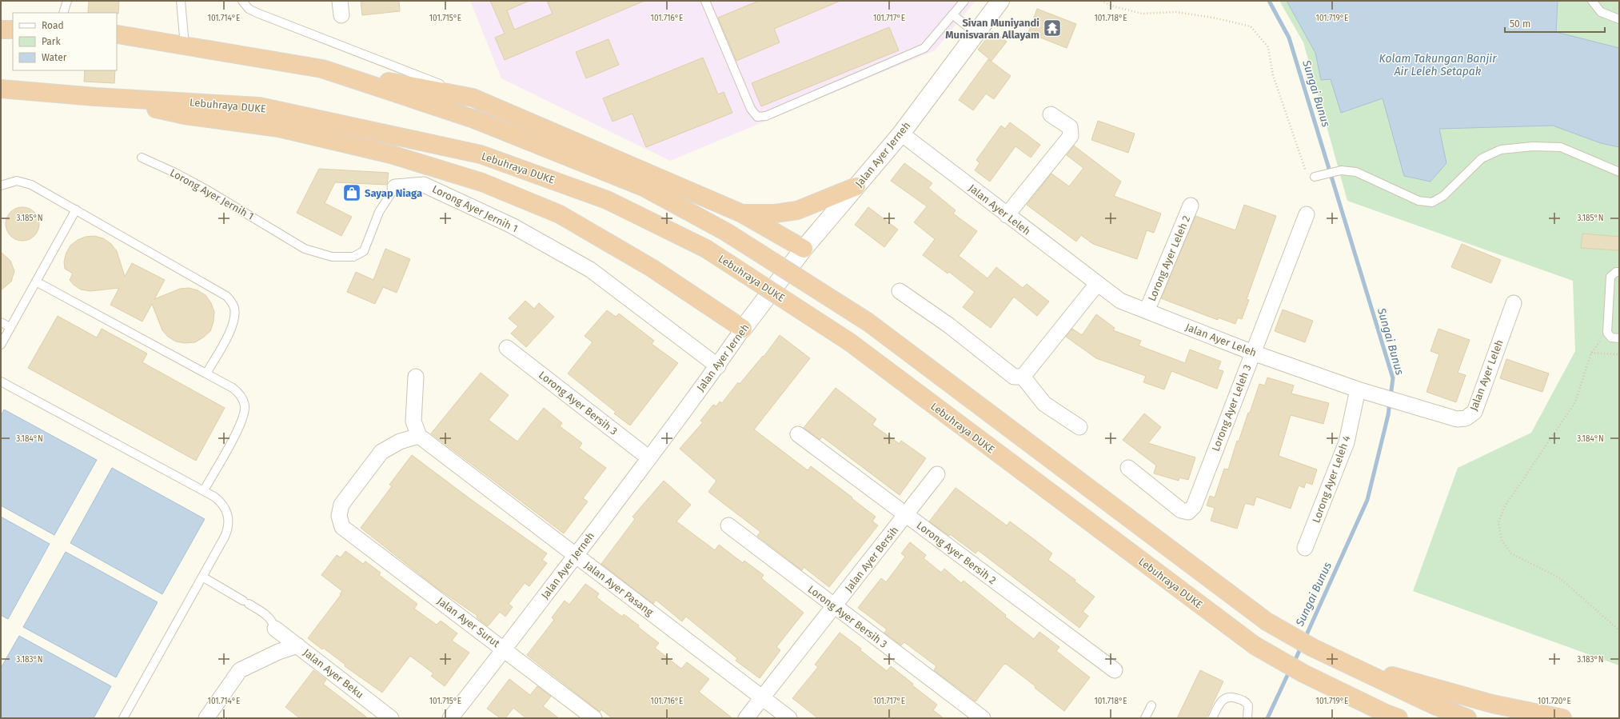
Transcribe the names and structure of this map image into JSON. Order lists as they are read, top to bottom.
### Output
{
  "streets": {
    "highway": ["Lebuhraya DUKE"],
    "main road": ["Jalan Ayer Jerneh"],
    "street": [
      "Lorong Ayer Jernih 1",
      "Jalan Ayer Leleh",
      "Lorong Ayer Leleh 2",
      "Lorong Ayer Bersih 3",
      "Lorong Ayer Leleh 3",
      "Lorong Ayer Leleh 4",
      "Lorong Ayer Bersih 2",
      "Jalan Ayer Bersih",
      "Jalan Ayer Pasang",
      "Jalan Ayer Surut",
      "Jalan Ayer Beku"
    ]
  },
  "crossings": [
    ["Jalan Ayer Jerneh", "Lorong Ayer Jernih 1"],
    ["Jalan Ayer Jerneh", "Jalan Ayer Leleh"],
    ["Jalan Ayer Jerneh", "Lorong Ayer Bersih 3"],
    ["Jalan Ayer Jerneh", "Jalan Ayer Pasang"],
    ["Jalan Ayer Jerneh", "Jalan Ayer Surut"],
    ["Jalan Ayer Leleh", "Lorong Ayer Leleh 2"],
    ["Jalan Ayer Leleh", "Lorong Ayer Leleh 3"],
    ["Jalan Ayer Leleh", "Lorong Ayer Leleh 4"],
    ["Lorong Ayer Bersih 3", "Jalan Ayer Bersih"],
    ["Lorong Ayer Bersih 2", "Jalan Ayer Bersih"],
    ["Jalan Ayer Bersih", "Jalan Ayer Pasang"],
    ["Jalan Ayer Pasang", "Jalan Ayer Surut"]
  ],
  "water": ["Kolam Takungan Banjir Air Leleh Setapak", "Sungai Bunus"],
  "places": {
    "temple": ["Sivan Muniyandi Munisvaran Allayam"],
    "shop": ["Sayap Niaga"]
  },
  "legend": ["Road", "Park", "Water"],
  "scale_bar": "50 m",
  "coordinates": [
    "101.714°E",
    "101.715°E",
    "101.716°E",
    "101.717°E",
    "101.718°E",
    "101.719°E",
    "3.185°N",
    "3.184°N",
    "3.183°N",
    "101.720°E"
  ]
}
